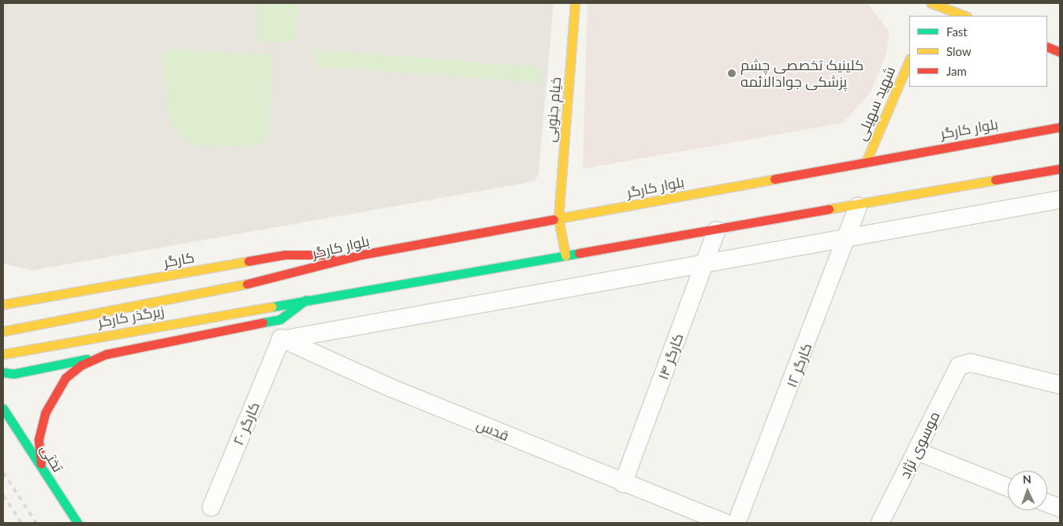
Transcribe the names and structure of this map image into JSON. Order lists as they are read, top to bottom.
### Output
{
  "streets": {
    "main road": [
      "شهید سهیلی",
      "خیام جنوبی",
      "بلوار کارگر",
      "کارگر",
      "زیرگذر کارگر",
      "تختی"
    ],
    "street": [
      "کارگر ۱۴",
      "کارگر ۱۲",
      "کارگر ۲۰",
      "قدس",
      "موسوی نژاد"
    ]
  },
  "crossings": [
    ["شهید سهیلی", "بلوار کارگر"],
    ["خیام جنوبی", "بلوار کارگر"],
    ["بلوار کارگر", "کارگر"],
    ["بلوار کارگر", "زیرگذر کارگر"],
    ["کارگر ۱۴", "قدس"],
    ["کارگر ۲۰", "قدس"]
  ],
  "places": ["کلینیک تخصصی چشم پزشکی جوادالائمه"],
  "legend": ["Fast", "Slow", "Jam"],
  "north": "top"
}
